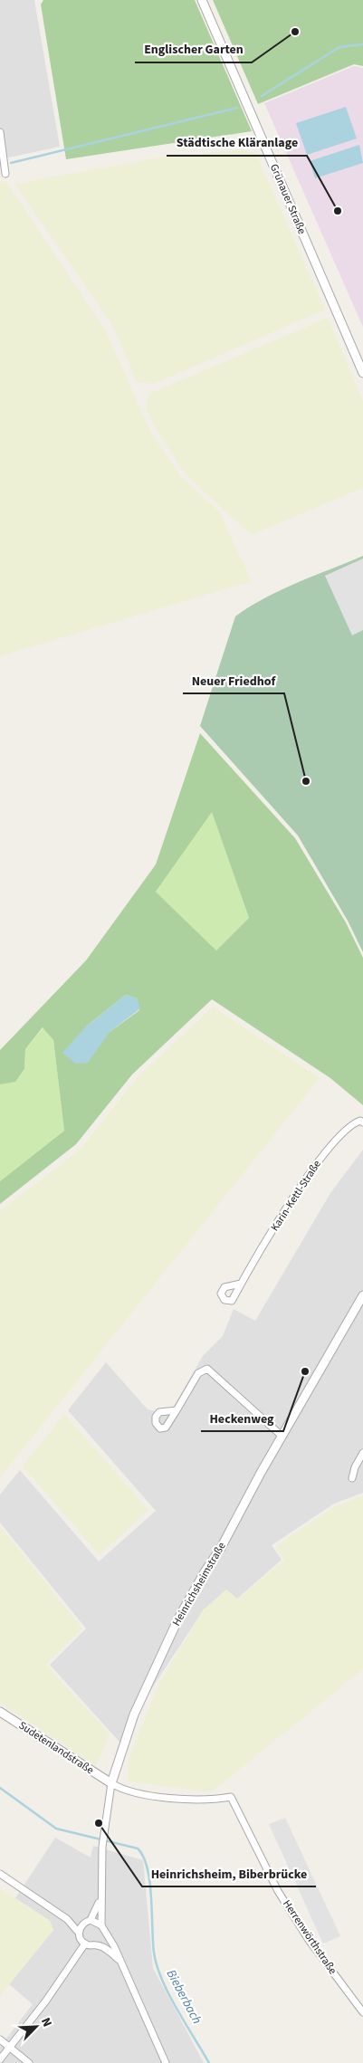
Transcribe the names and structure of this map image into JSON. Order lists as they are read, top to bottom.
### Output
{
  "streets": {
    "street": [
      "Grünauer Straße",
      "Karin-Kettl-Straße",
      "Heinrichsheimstraße",
      "Sudetenlandstraße",
      "Herrenwörthstraße"
    ]
  },
  "crossings": [
    ["Heinrichsheimstraße", "Sudetenlandstraße"],
    ["Heinrichsheimstraße", "Herrenwörthstraße"],
    ["Sudetenlandstraße", "Herrenwörthstraße"]
  ],
  "water": ["Bieberbach"],
  "places": [
    "Englischer Garten",
    "Städtische Kläranlage",
    "Neuer Friedhof",
    "Heckenweg",
    "Heinrichsheim, Biberbrücke"
  ],
  "north": "top right"
}
